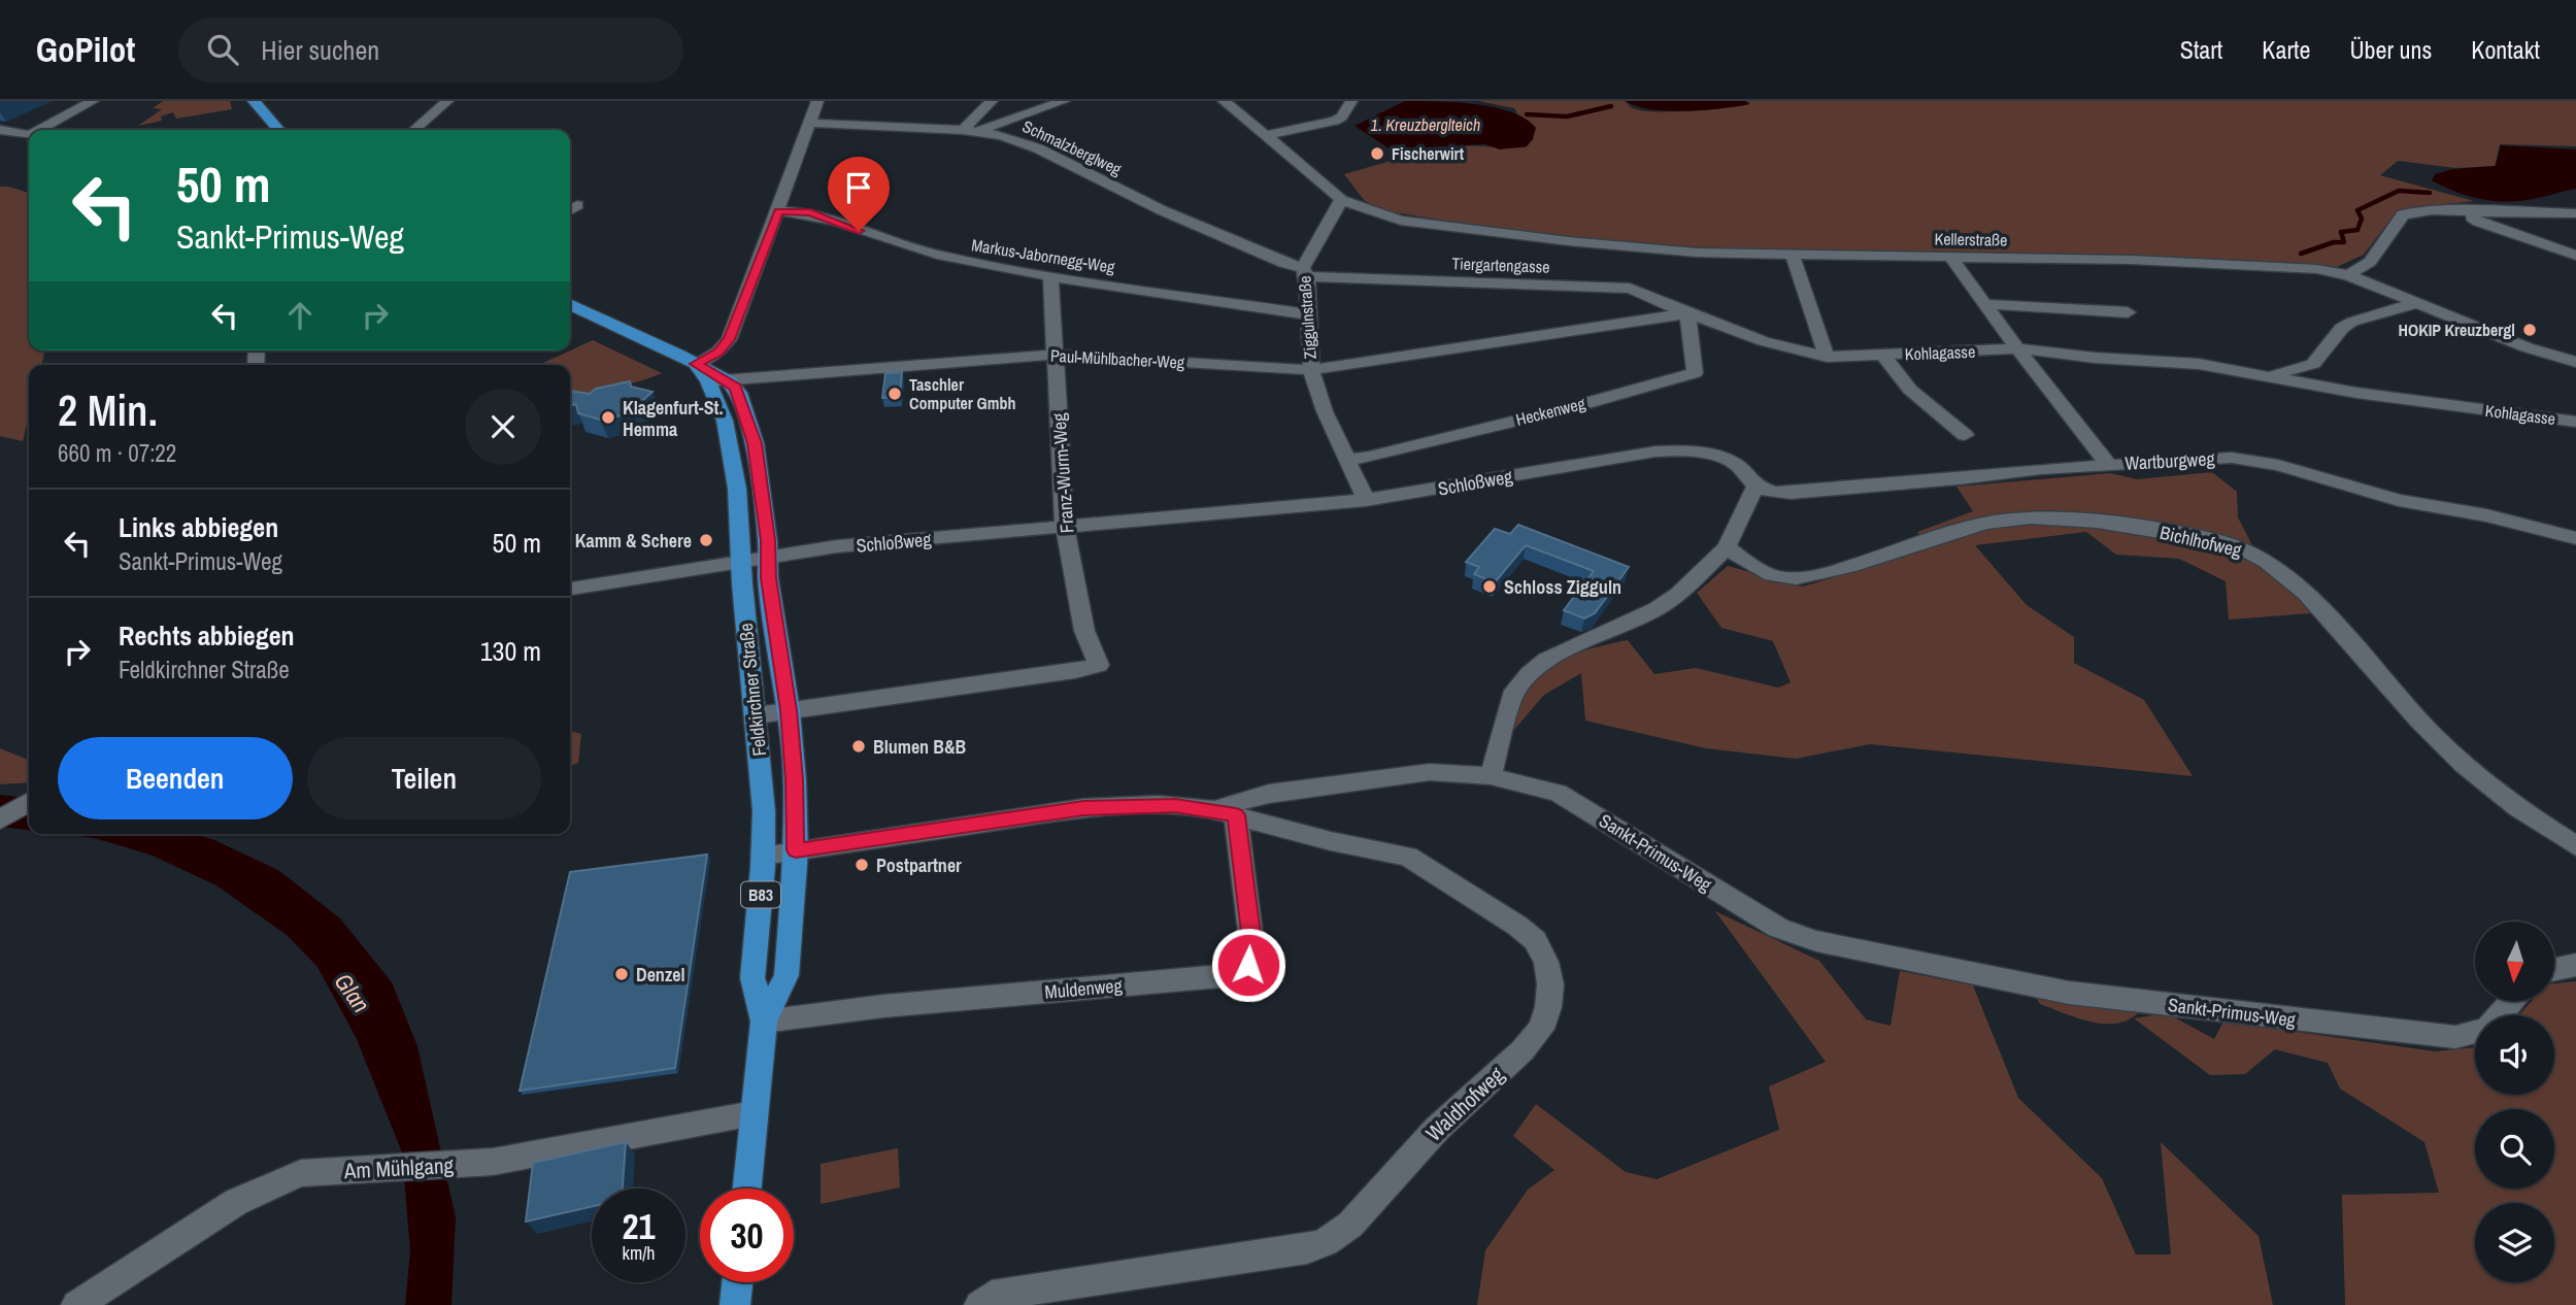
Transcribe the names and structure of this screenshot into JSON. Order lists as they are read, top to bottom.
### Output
{
  "streets": {
    "main road": ["Feldkirchner Straße", "B83"],
    "street": [
      "Schmalzberglweg",
      "Kellerstraße",
      "Markus-Jabornegg-Weg",
      "Tiergartengasse",
      "Ziggulnstraße",
      "Kohlagasse",
      "Paul-Mühlbacher-Weg",
      "Heckenweg",
      "Wartburgweg",
      "Franz-Wurm-Weg",
      "Schloßweg",
      "Bichlhofweg",
      "Sankt-Primus-Weg",
      "Muldenweg",
      "Waldhofweg",
      "Am Mühlgang"
    ]
  },
  "crossings": [
    ["Schmalzberglweg", "Tiergartengasse"],
    ["Schmalzberglweg", "Ziggulnstraße"],
    ["Kellerstraße", "Ziggulnstraße"],
    ["Markus-Jabornegg-Weg", "Ziggulnstraße"],
    ["Markus-Jabornegg-Weg", "Franz-Wurm-Weg"],
    ["Tiergartengasse", "Ziggulnstraße"],
    ["Tiergartengasse", "Kohlagasse"],
    ["Tiergartengasse", "Heckenweg"],
    ["Ziggulnstraße", "Kohlagasse"],
    ["Ziggulnstraße", "Paul-Mühlbacher-Weg"],
    ["Ziggulnstraße", "Heckenweg"],
    ["Ziggulnstraße", "Schloßweg"],
    ["Kohlagasse", "Paul-Mühlbacher-Weg"],
    ["Kohlagasse", "Heckenweg"],
    ["Paul-Mühlbacher-Weg", "Franz-Wurm-Weg"],
    ["Paul-Mühlbacher-Weg", "Feldkirchner Straße"],
    ["Wartburgweg", "Schloßweg"],
    ["Franz-Wurm-Weg", "Schloßweg"],
    ["Franz-Wurm-Weg", "Feldkirchner Straße"],
    ["Schloßweg", "Feldkirchner Straße"],
    ["Feldkirchner Straße", "Sankt-Primus-Weg"],
    ["Feldkirchner Straße", "Muldenweg"],
    ["Feldkirchner Straße", "Am Mühlgang"],
    ["Sankt-Primus-Weg", "Muldenweg"],
    ["Sankt-Primus-Weg", "Waldhofweg"],
    ["Muldenweg", "Waldhofweg"]
  ],
  "water": ["1. Kreuzberglteich", "Glan"],
  "places": [
    "Fischerwirt",
    "HOKIP Kreuzbergl",
    "Taschler Computer Gmbh",
    "Klagenfurt-St. Hemma",
    "Kamm & Schere",
    "Schloss Zigguln",
    "Blumen B&B",
    "Postpartner",
    "Denzel"
  ],
  "north": "bottom",
  "page": {
    "header": "GoPilot",
    "search": "Hier suchen",
    "nav": [
      "Start",
      "Karte",
      "Über uns",
      "Kontakt"
    ],
    "turn": ["50 m", "Sankt-Primus-Weg"],
    "heading": ["2 Min.", "660 m · 07:22"],
    "list": [
      {
        "name": "Links abbiegen",
        "note": "Sankt-Primus-Weg",
        "value": "50 m"
      },
      {
        "name": "Rechts abbiegen",
        "note": "Feldkirchner Straße",
        "value": "130 m"
      }
    ],
    "buttons": ["Beenden", "Teilen"],
    "speed": "21 km/h",
    "limit": "30"
  }
}
